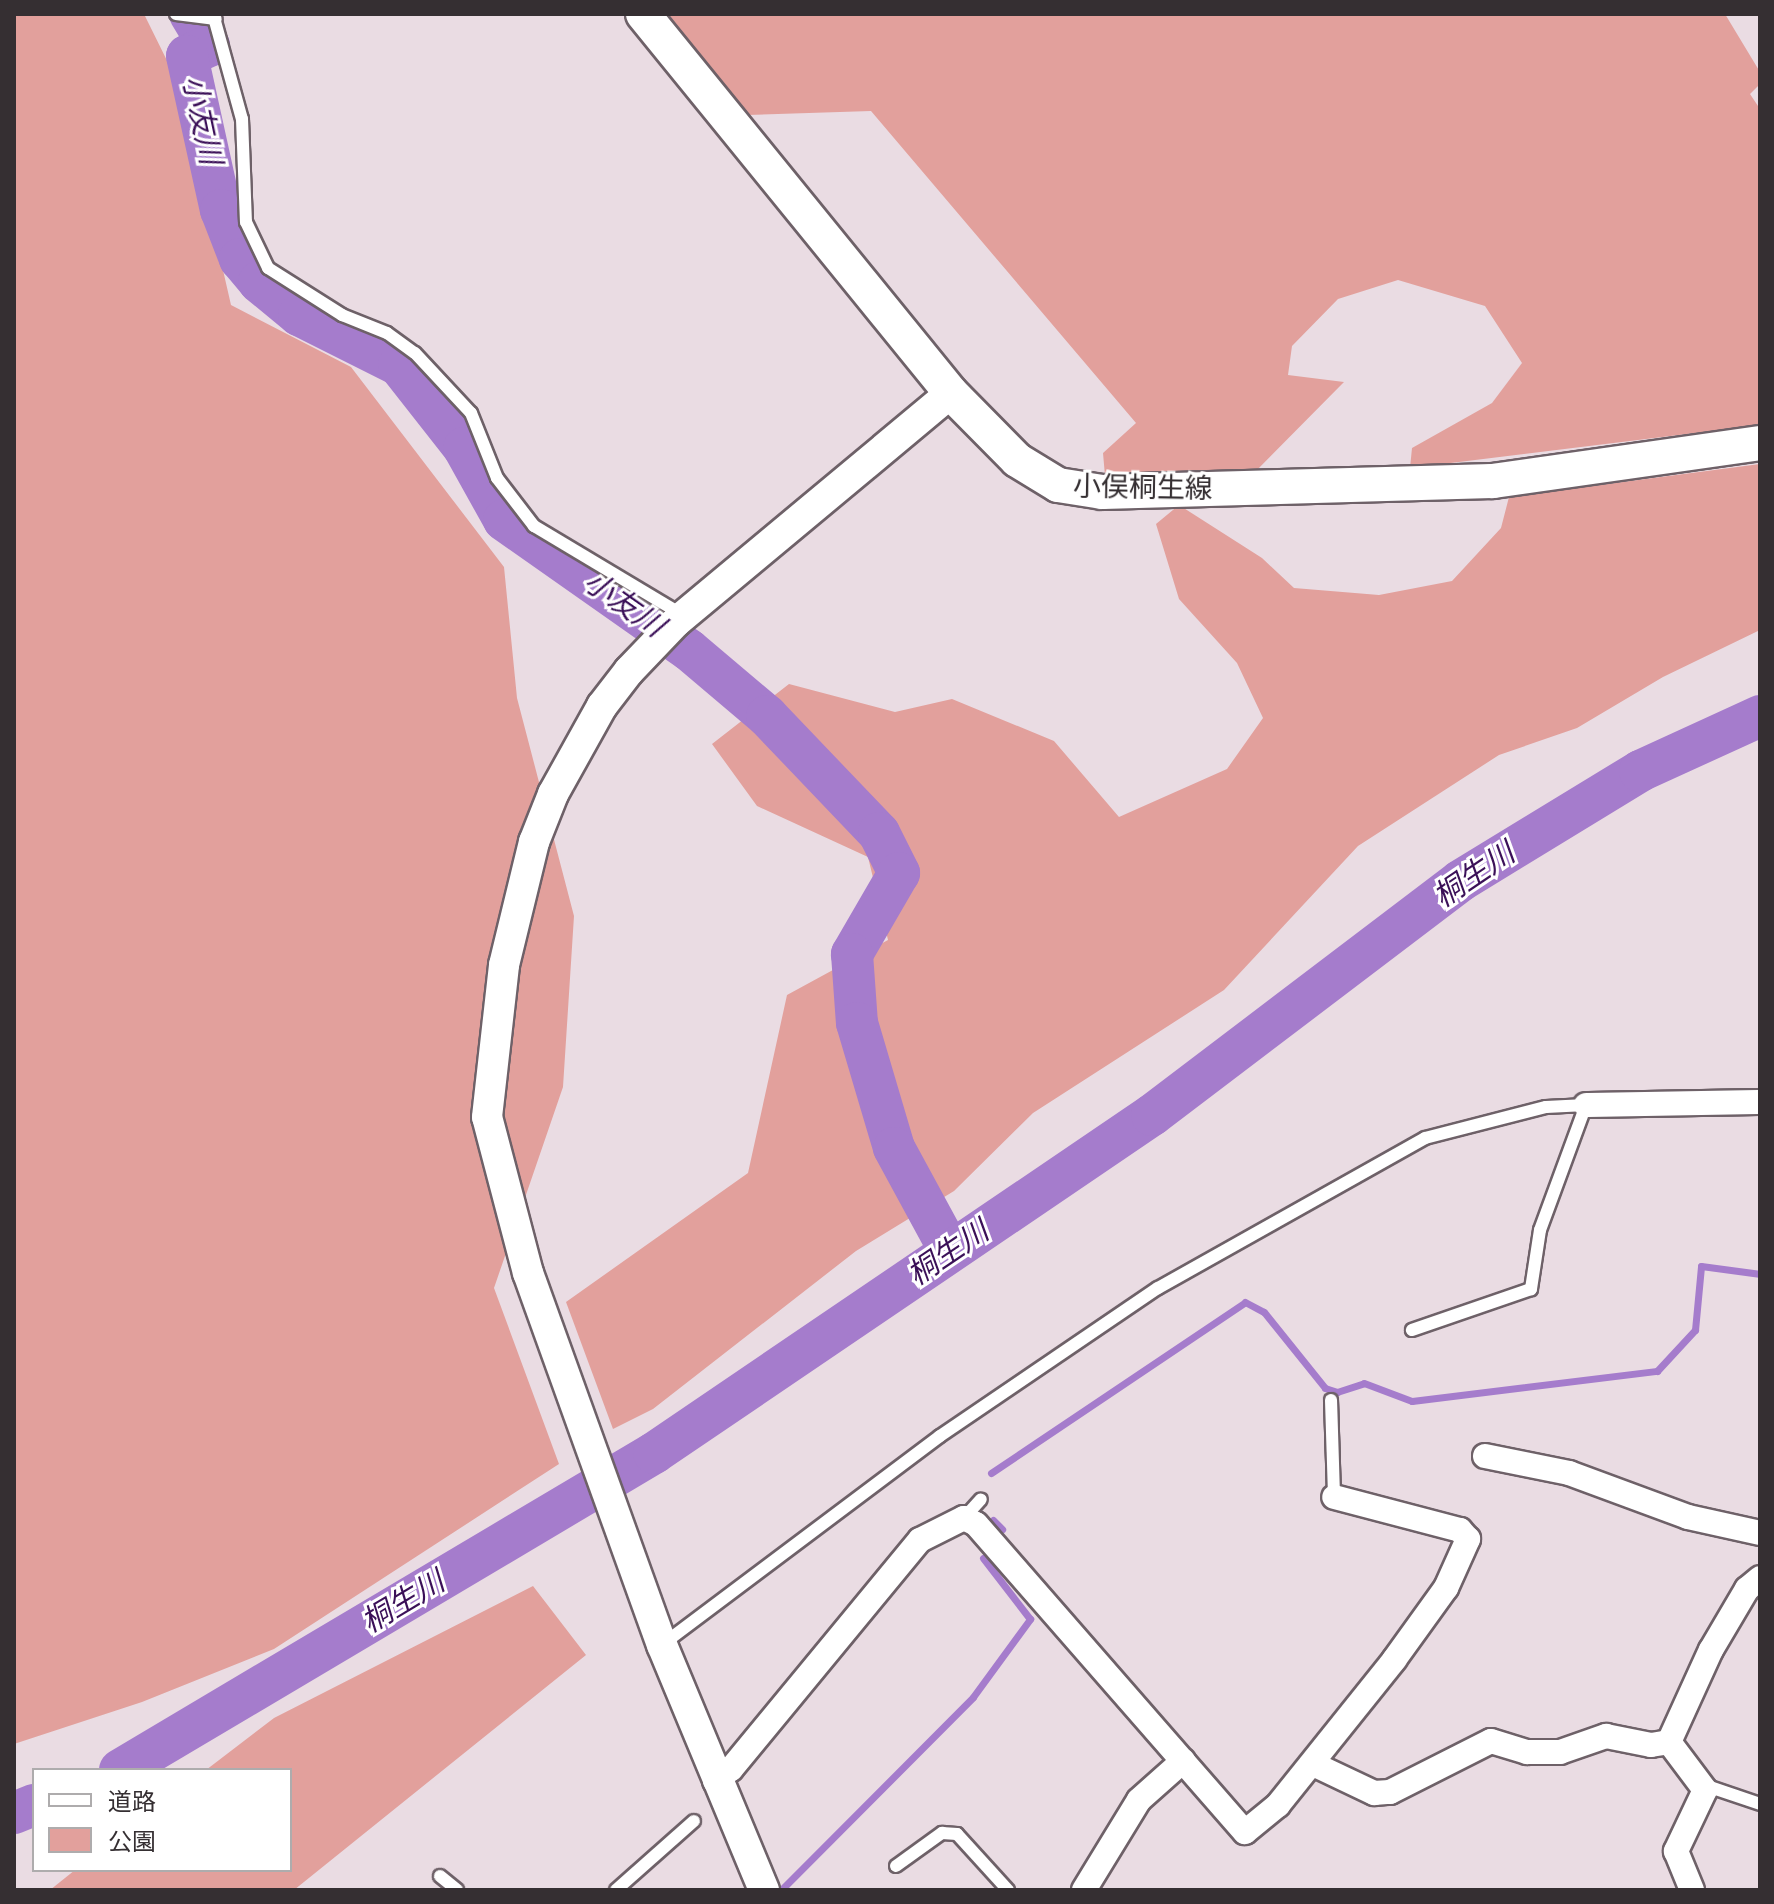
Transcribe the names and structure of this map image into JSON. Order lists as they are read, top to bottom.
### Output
{
  "streets": {
    "main road": ["小俣桐生線"]
  },
  "water": ["小友川", "桐生川"],
  "legend": ["道路", "公園"]
}
